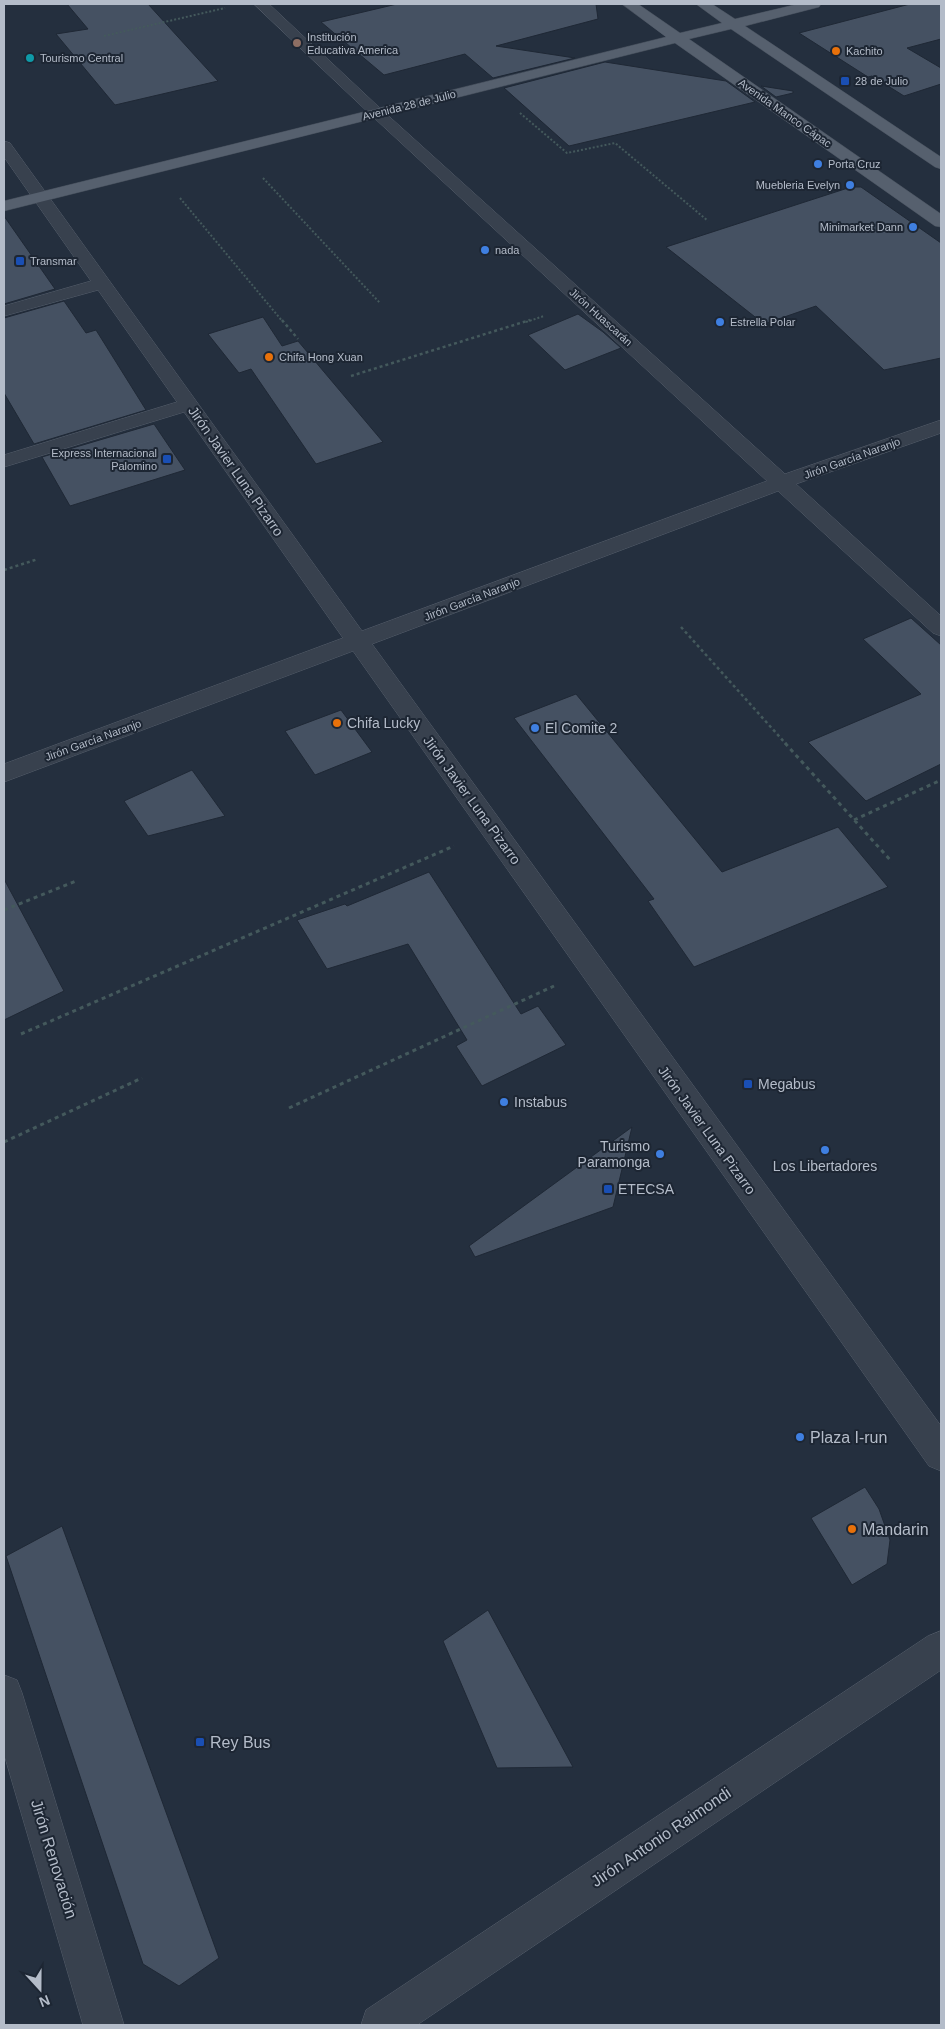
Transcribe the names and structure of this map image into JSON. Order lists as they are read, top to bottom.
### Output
{
  "streets": {
    "main road": ["Avenida 28 de Julio", "Avenida Manco Cápac"],
    "street": [
      "Jirón Huascarán",
      "Jirón García Naranjo",
      "Jirón Javier Luna Pizarro",
      "Jirón Antonio Raimondi",
      "Jirón Renovación"
    ]
  },
  "crossings": [
    ["Avenida 28 de Julio", "Avenida Manco Cápac"],
    ["Avenida 28 de Julio", "Jirón Huascarán"],
    ["Avenida 28 de Julio", "Jirón Javier Luna Pizarro"],
    ["Jirón Huascarán", "Jirón García Naranjo"],
    ["Jirón García Naranjo", "Jirón Javier Luna Pizarro"]
  ],
  "places": {
    "other": [
      "Institución Educativa America",
      "Kachito",
      "Tourismo Central",
      "Porta Cruz",
      "Muebleria Evelyn",
      "Minimarket Dann",
      "nada",
      "Estrella Polar",
      "Chifa Hong Xuan",
      "Chifa Lucky",
      "El Comite 2",
      "Instabus",
      "Los Libertadores",
      "Turismo Paramonga",
      "Plaza I-run",
      "Mandarin"
    ],
    "transit": [
      "28 de Julio",
      "Transmar",
      "Express Internacional Palomino",
      "Megabus",
      "ETECSA",
      "Rey Bus"
    ]
  },
  "north": "bottom"
}
